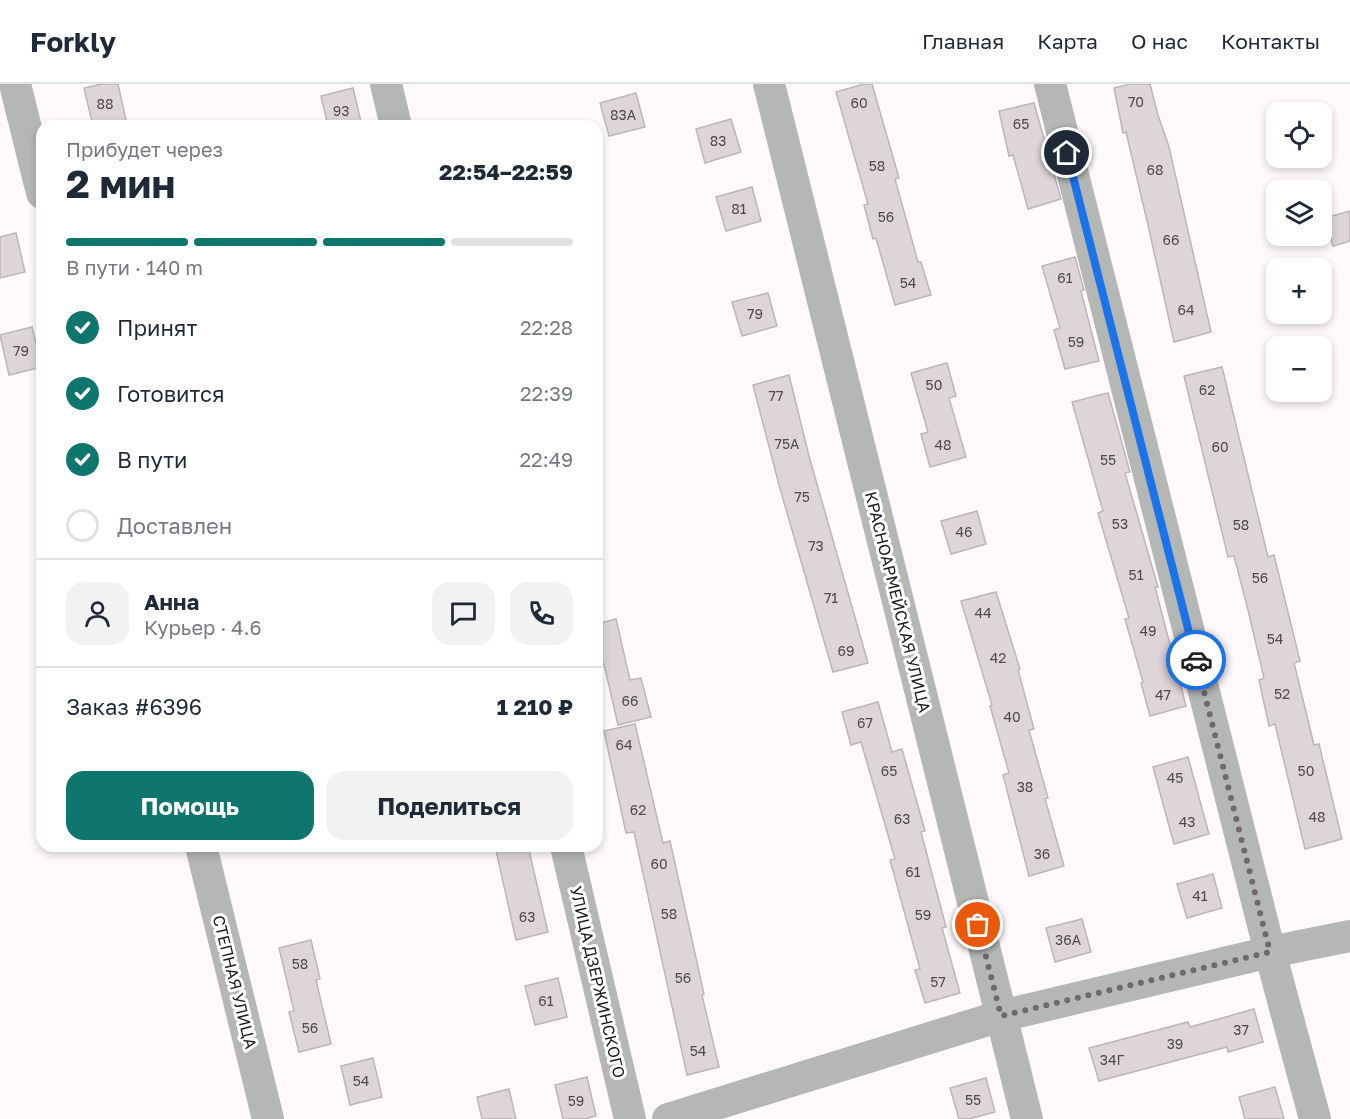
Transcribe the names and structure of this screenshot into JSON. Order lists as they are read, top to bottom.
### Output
{
  "streets": {
    "street": ["КРАСНОАРМЕЙСКАЯ УЛИЦА", "СТЕПНАЯ УЛИЦА", "УЛИЦА ДЗЕРЖИНСКОГО"]
  },
  "house_numbers": [
    "70",
    "60",
    "88",
    "93",
    "83А",
    "65",
    "83",
    "58",
    "68",
    "81",
    "56",
    "66",
    "61",
    "54",
    "64",
    "79",
    "59",
    "79",
    "50",
    "62",
    "77",
    "75А",
    "48",
    "60",
    "55",
    "75",
    "53",
    "58",
    "46",
    "73",
    "51",
    "56",
    "71",
    "44",
    "49",
    "54",
    "69",
    "42",
    "52",
    "47",
    "66",
    "40",
    "67",
    "64",
    "65",
    "50",
    "45",
    "38",
    "62",
    "48",
    "63",
    "43",
    "36",
    "60",
    "61",
    "41",
    "58",
    "59",
    "63",
    "36А",
    "58",
    "56",
    "57",
    "61",
    "56",
    "37",
    "39",
    "54",
    "34Г",
    "54",
    "55",
    "59"
  ],
  "page": {
    "header": "Forkly",
    "nav": [
      "Главная",
      "Карта",
      "О нас",
      "Контакты"
    ],
    "map_buttons": ["+", "−"],
    "heading": ["2 мин", "Прибудет через", "22:54–22:59"],
    "panel": [
      "Анна",
      "Курьер · 4.6",
      "Заказ #6396",
      "1 210 ₽"
    ],
    "bar": "В пути · 140 m",
    "list": [
      ["Принят", "22:28"],
      ["Готовится", "22:39"],
      ["В пути", "22:49"],
      "Доставлен"
    ],
    "buttons": ["Помощь", "Поделиться"]
  }
}
